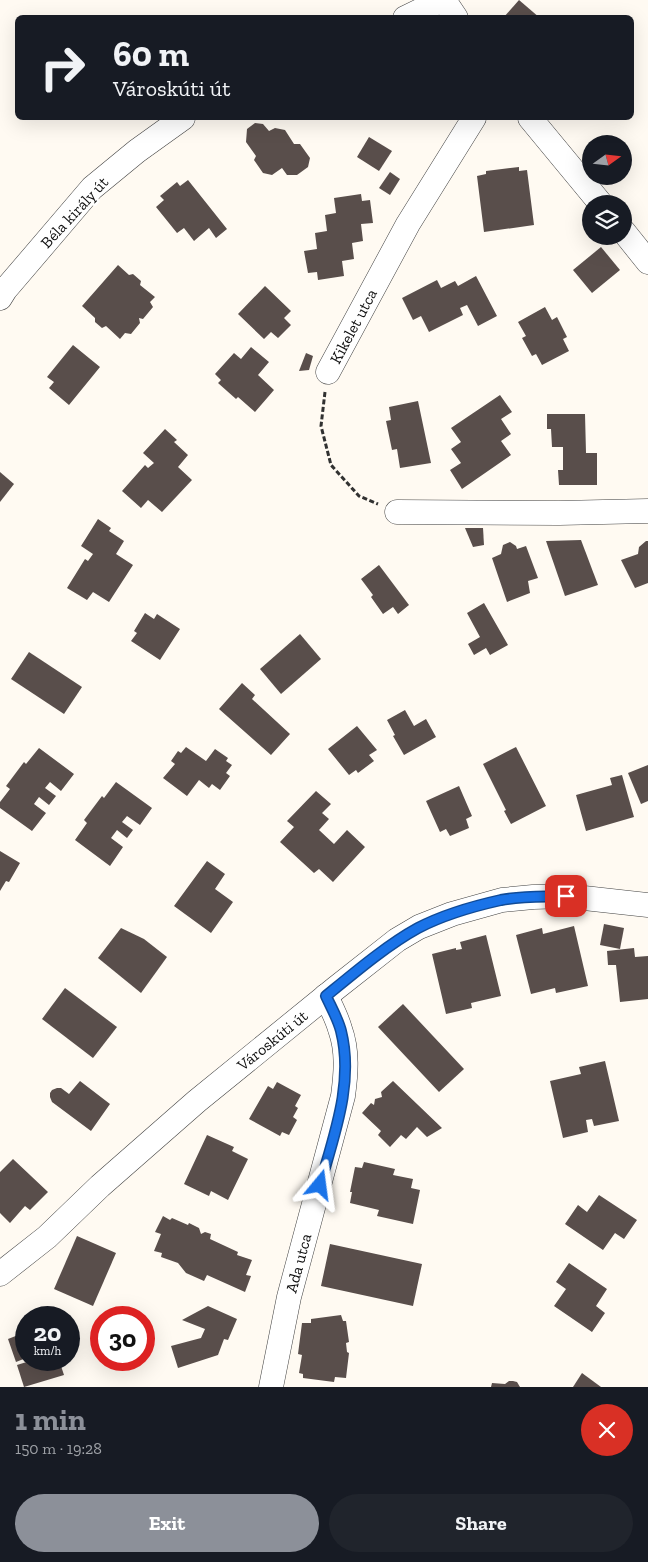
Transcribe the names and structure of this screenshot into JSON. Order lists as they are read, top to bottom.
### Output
{
  "streets": {
    "street": [
      "Béla király út",
      "Kikelet utca",
      "Városkúti út",
      "Ada utca"
    ]
  },
  "crossings": [
    ["Városkúti út", "Ada utca"]
  ],
  "north": "right",
  "page": {
    "turn": ["60 m", "Városkúti út"],
    "speed": "20 km/h",
    "limit": "30",
    "heading": ["1 min", "150 m · 19:28"],
    "buttons": ["Exit", "Share"]
  }
}
